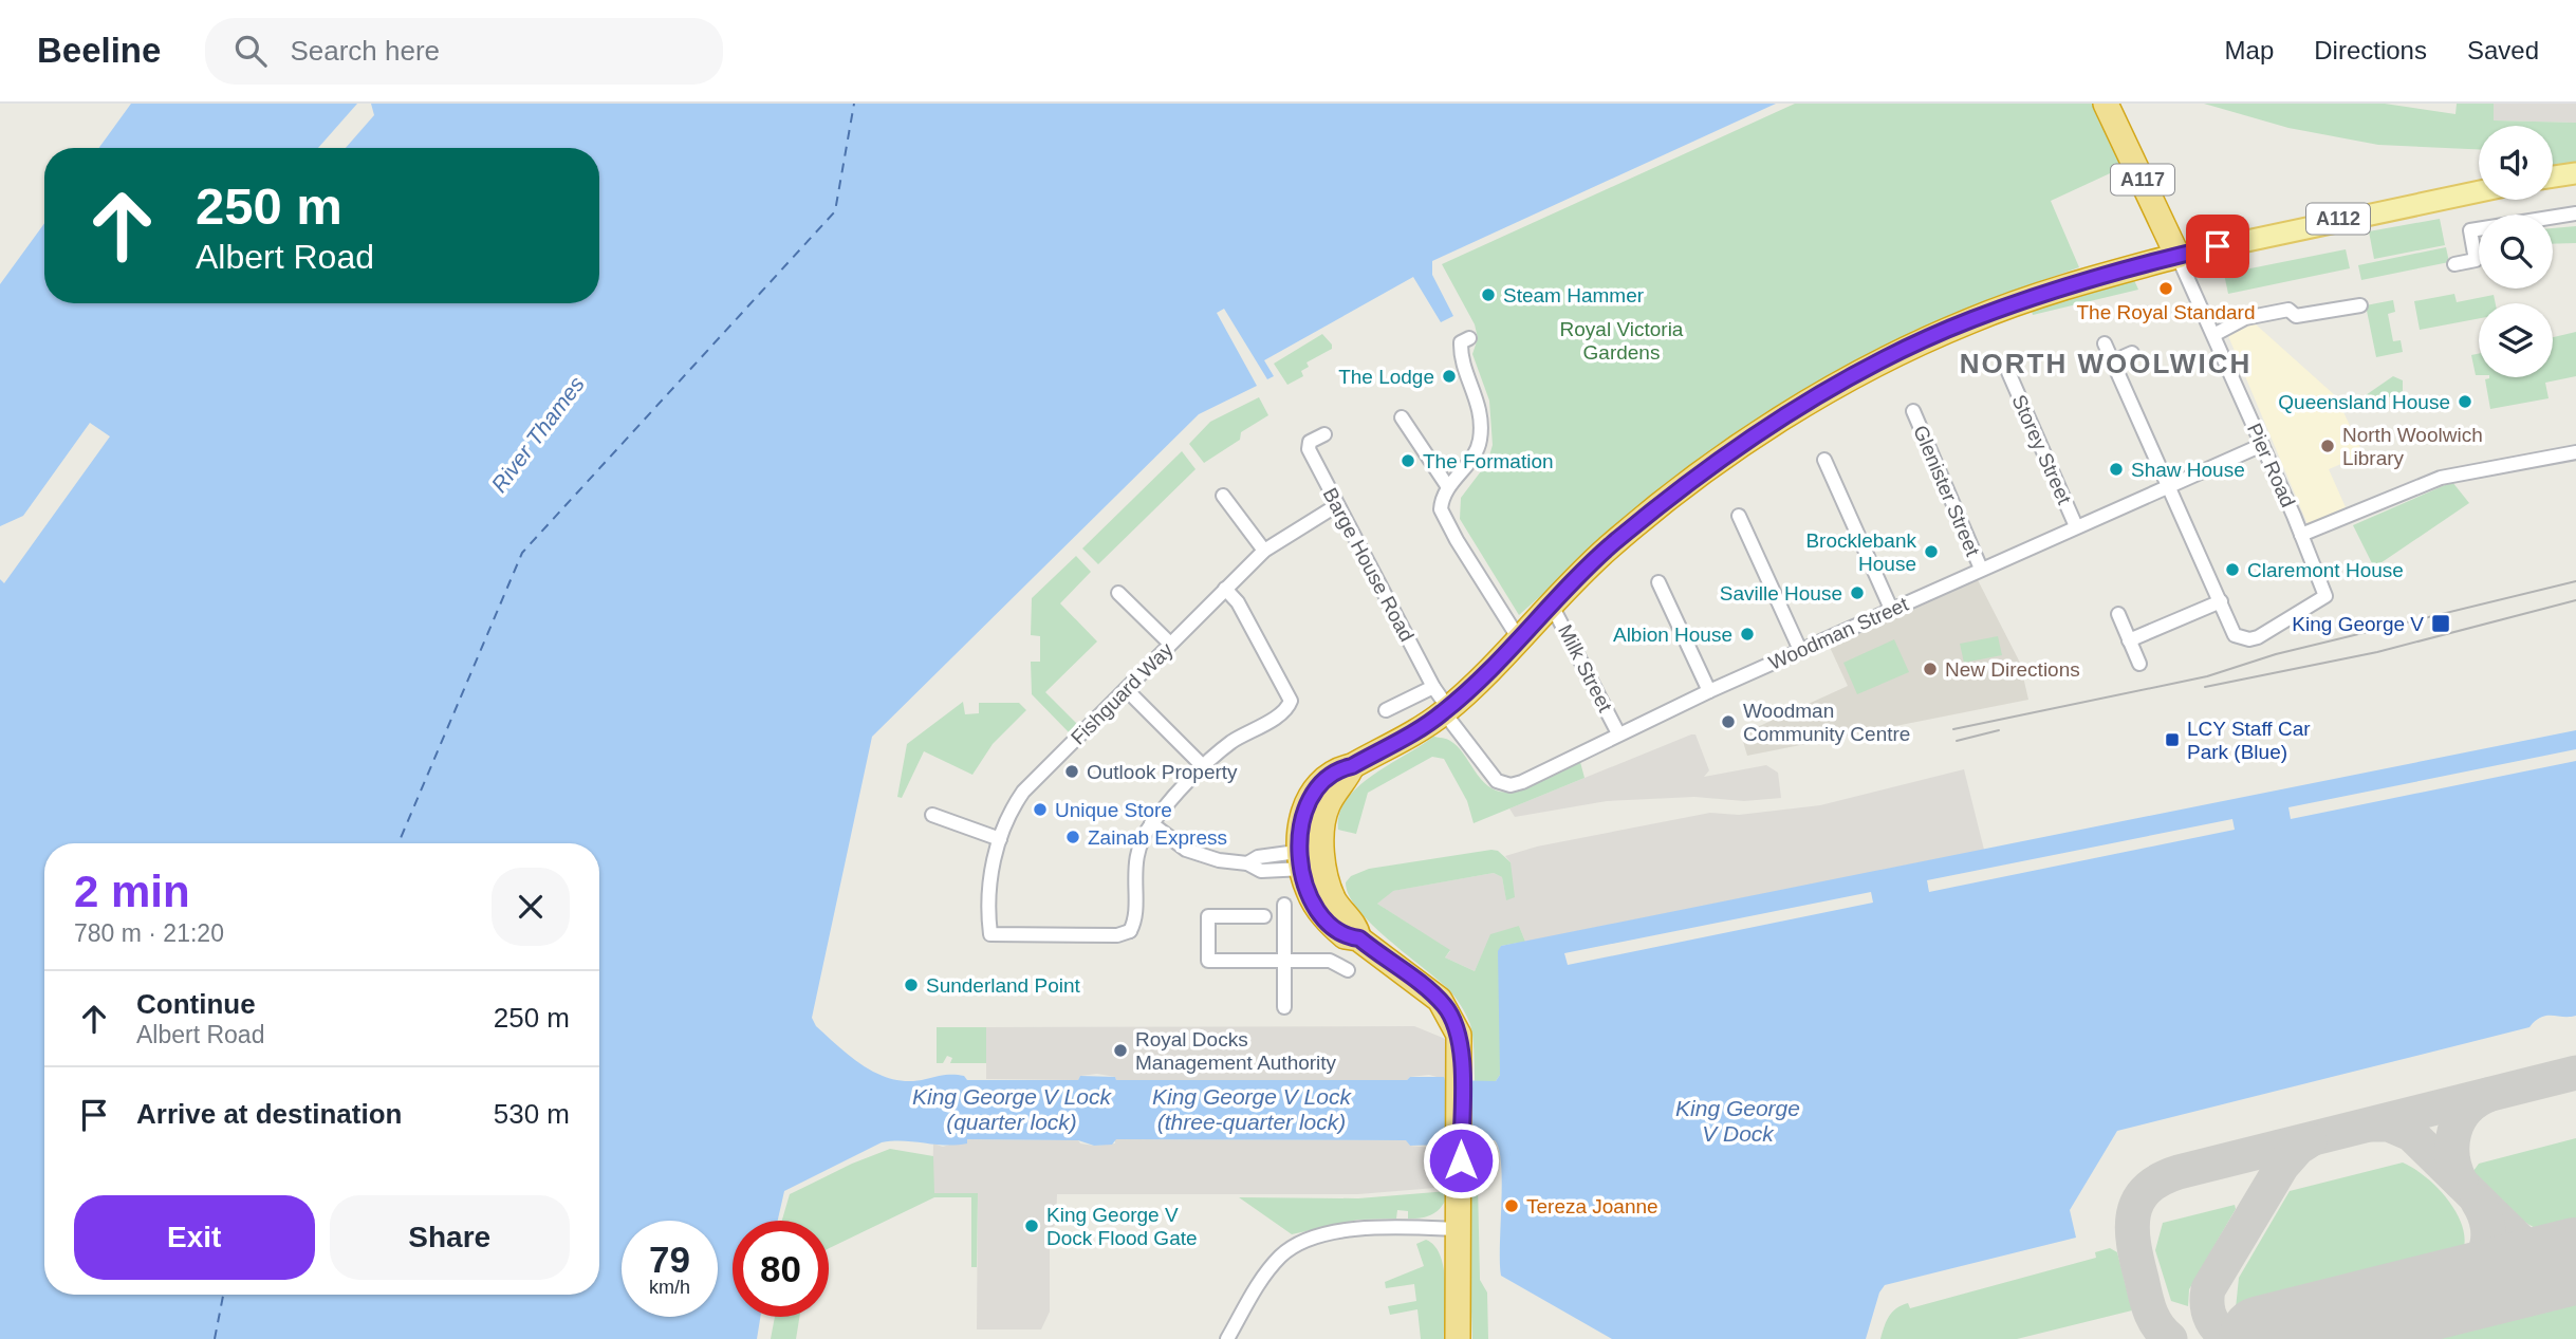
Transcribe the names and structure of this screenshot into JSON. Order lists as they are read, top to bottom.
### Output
{
  "streets": {
    "highway": ["A117", "Pier Road"],
    "main road": ["A112"],
    "street": [
      "Storey Street",
      "Glenister Street",
      "Barge House Road",
      "Woodman Street",
      "Milk Street",
      "Fishguard Way"
    ]
  },
  "crossings": [
    ["A112", "Pier Road"],
    ["Storey Street", "Woodman Street"],
    ["Pier Road", "Woodman Street"],
    ["Glenister Street", "Woodman Street"],
    ["Barge House Road", "Woodman Street"],
    ["Barge House Road", "Fishguard Way"],
    ["Woodman Street", "Milk Street"]
  ],
  "districts": ["NORTH WOOLWICH"],
  "water": [
    "River Thames",
    "King George V Lock (quarter lock)",
    "King George V Lock (three-quarter lock)",
    "King George V Dock"
  ],
  "parks": ["Royal Victoria Gardens"],
  "places": {
    "other": [
      "The Royal Standard",
      "Steam Hammer",
      "The Lodge",
      "Queensland House",
      "North Woolwich Library",
      "The Formation",
      "Shaw House",
      "Brocklebank House",
      "Claremont House",
      "Saville House",
      "Albion House",
      "New Directions",
      "Woodman Community Centre",
      "Outlook Property",
      "Unique Store",
      "Zainab Express",
      "Sunderland Point",
      "Royal Docks Management Authority",
      "Tereza Joanne",
      "King George V Dock Flood Gate"
    ],
    "transit": ["King George V", "LCY Staff Car Park (Blue)"]
  },
  "page": {
    "header": "Beeline",
    "search": "Search here",
    "nav": ["Map", "Directions", "Saved"],
    "turn": ["250 m", "Albert Road"],
    "heading": ["2 min", "780 m · 21:20"],
    "list": [
      {
        "name": "Continue",
        "note": "Albert Road",
        "value": "250 m"
      },
      {
        "name": "Arrive at destination",
        "value": "530 m"
      }
    ],
    "buttons": ["Exit", "Share"],
    "speed": "79 km/h",
    "limit": "80"
  }
}
